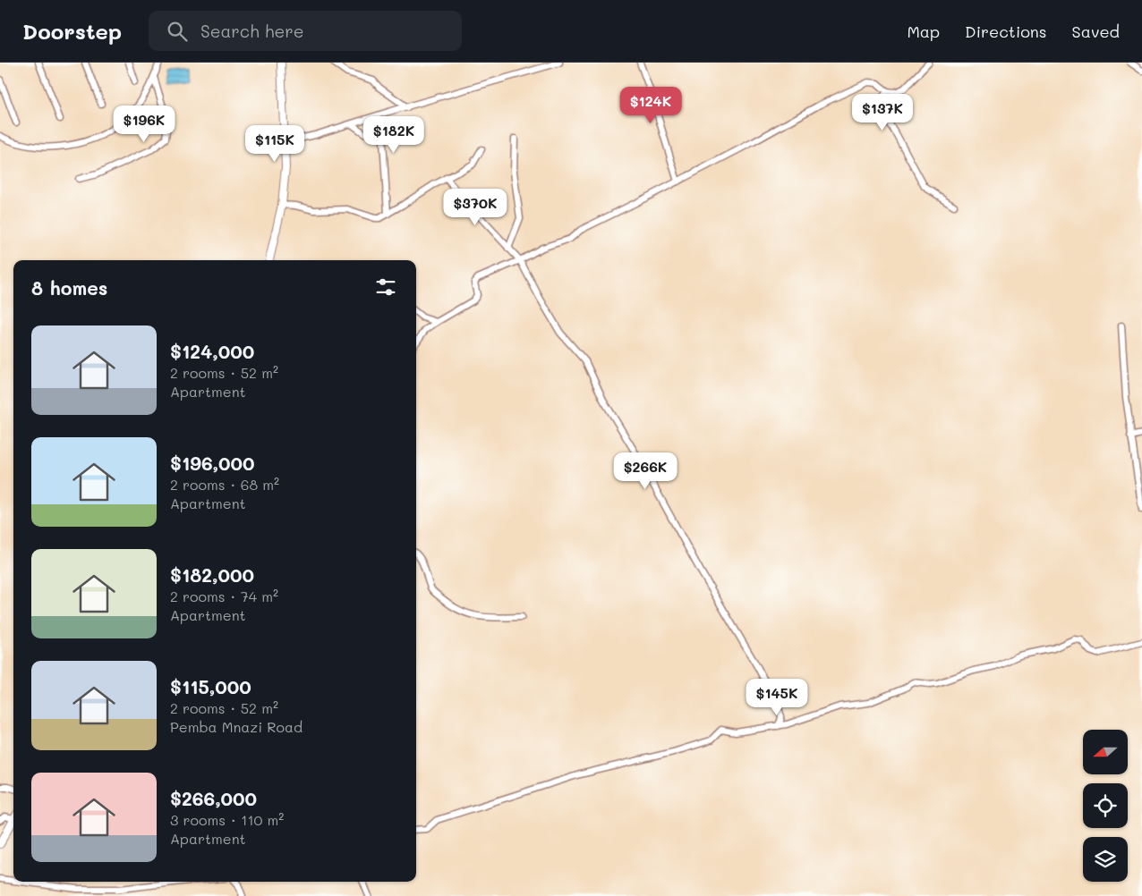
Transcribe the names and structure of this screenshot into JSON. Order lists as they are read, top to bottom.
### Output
{
  "north": "left",
  "page": {
    "header": "Doorstep",
    "search": "Search here",
    "nav": ["Map", "Directions", "Saved"],
    "price": [
      "$124K",
      "$137K",
      "$196K",
      "$182K",
      "$115K",
      "$370K",
      "$266K",
      "$145K"
    ],
    "heading": "8 homes",
    "list": [
      {
        "name": "$124,000",
        "note": "2 rooms · 52 m² · Apartment"
      },
      {
        "name": "$196,000",
        "note": "2 rooms · 68 m² · Apartment"
      },
      {
        "name": "$182,000",
        "note": "2 rooms · 74 m² · Apartment"
      },
      {
        "name": "$115,000",
        "note": "2 rooms · 52 m² · Pemba Mnazi Road"
      },
      {
        "name": "$266,000",
        "note": "3 rooms · 110 m² · Apartment"
      }
    ]
  }
}
